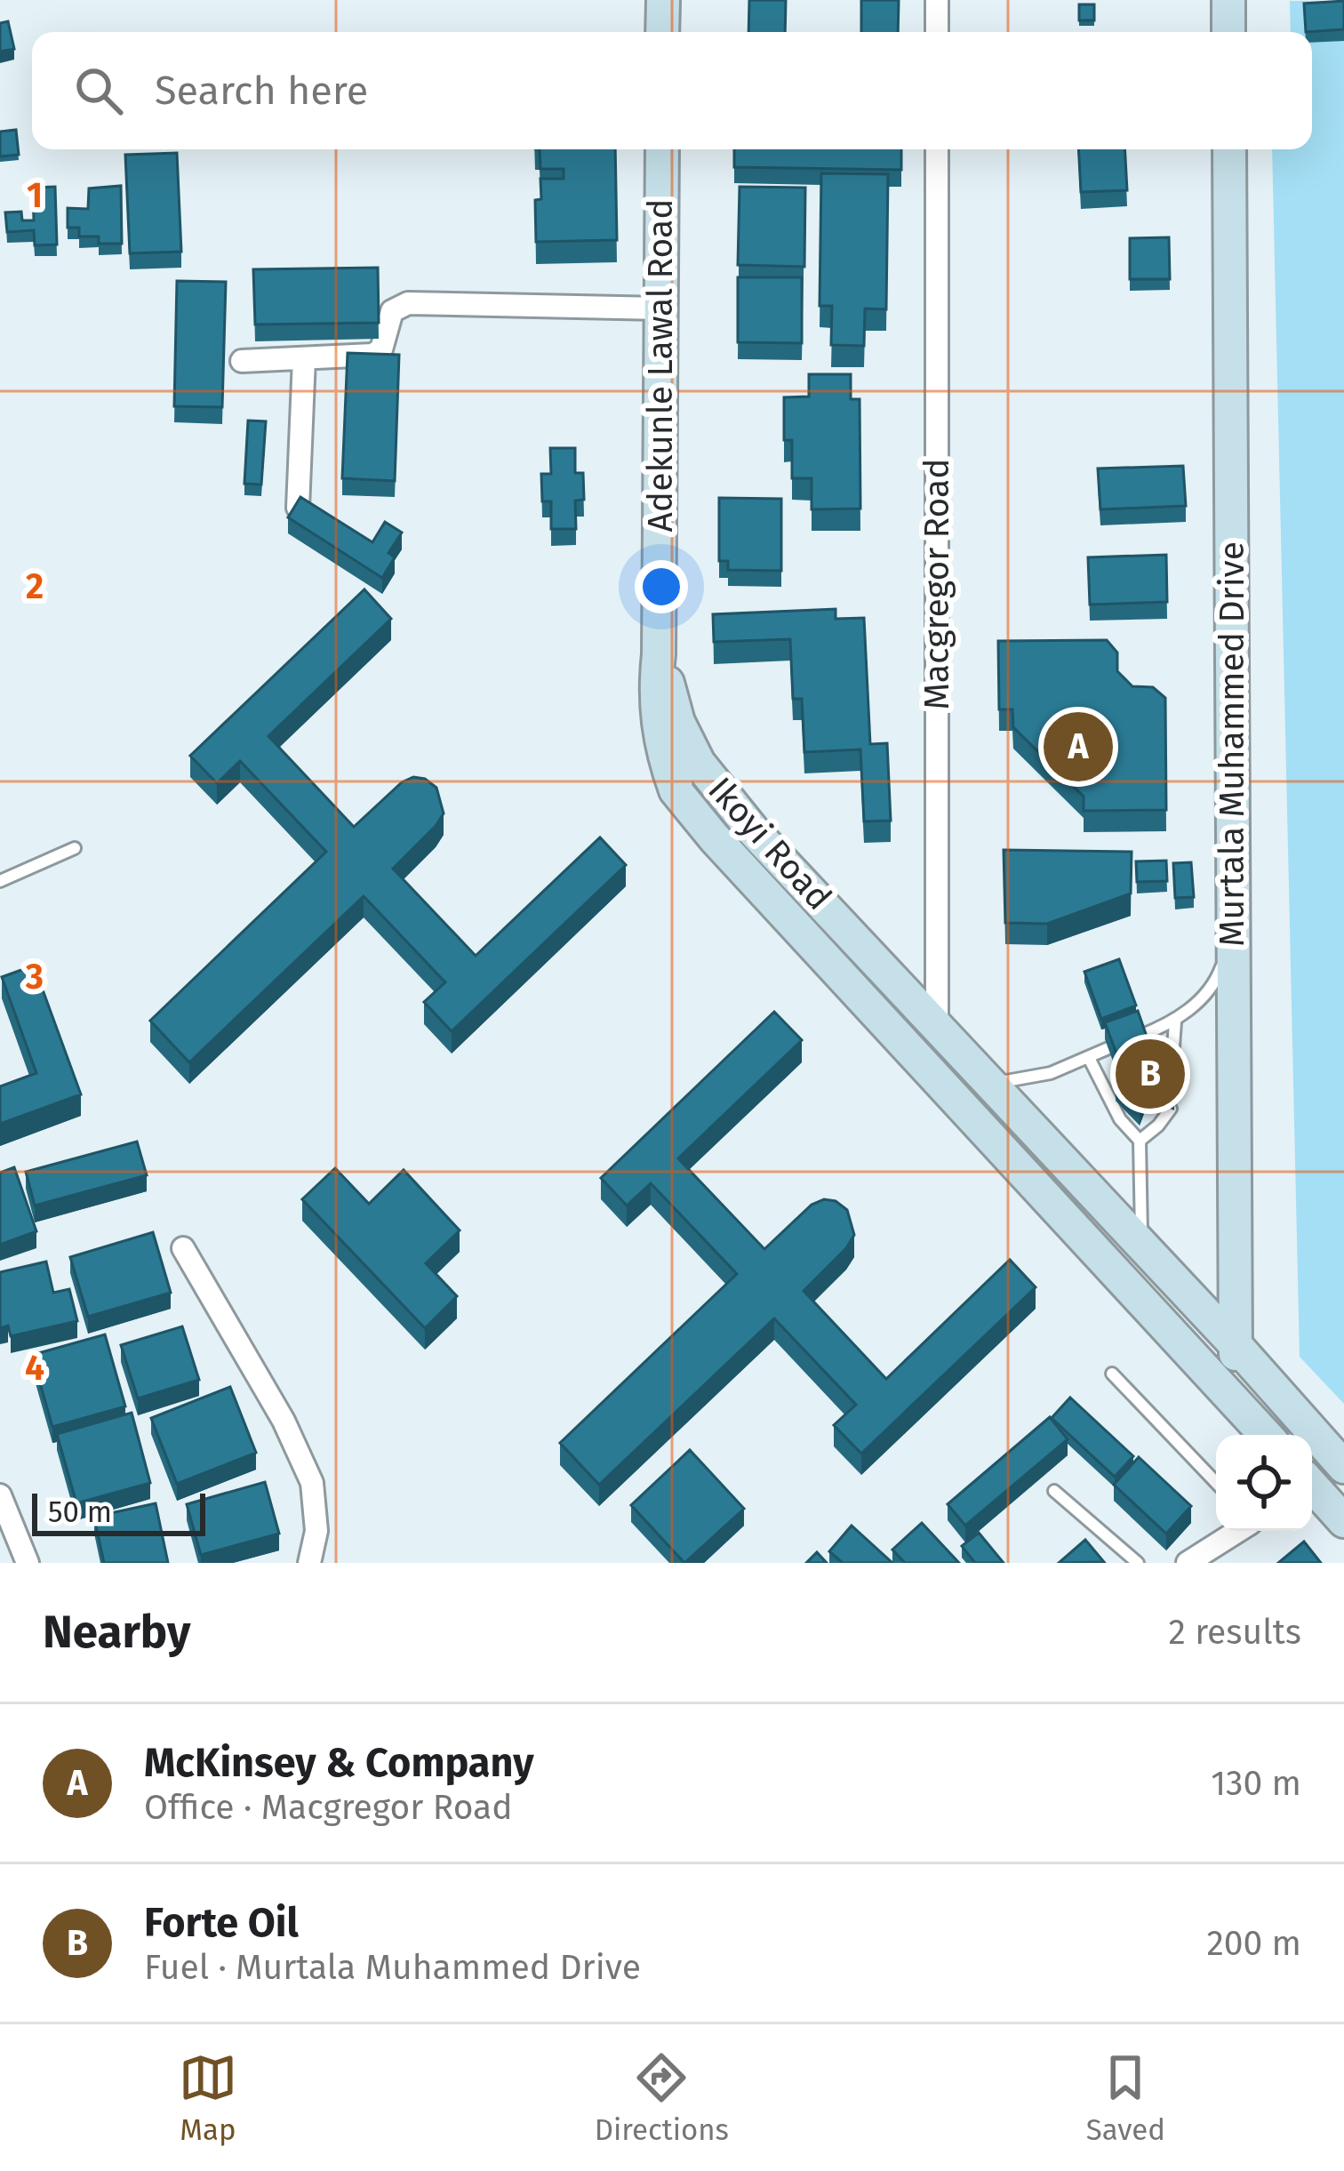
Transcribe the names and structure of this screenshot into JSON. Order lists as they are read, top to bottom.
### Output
{
  "streets": {
    "main road": ["Adekunle Lawal Road", "Murtala Muhammed Drive", "Ikoyi Road"],
    "street": ["Macgregor Road"]
  },
  "crossings": [
    ["Macgregor Road", "Ikoyi Road"],
    ["Murtala Muhammed Drive", "Ikoyi Road"]
  ],
  "scale_bar": "50 m",
  "page": {
    "search": "Search here",
    "pins": ["A", "B"],
    "scale": "50 m",
    "heading": ["Nearby", "2 results"],
    "list": [
      {
        "mark": "A",
        "name": "McKinsey & Company",
        "note": "Office · Macgregor Road",
        "value": "130 m"
      },
      {
        "mark": "B",
        "name": "Forte Oil",
        "note": "Fuel · Murtala Muhammed Drive",
        "value": "200 m"
      }
    ],
    "nav": ["Map", "Directions", "Saved"]
  },
  "grid": {
    "rows": [
      "1",
      "2",
      "3",
      "4"
    ]
  }
}
